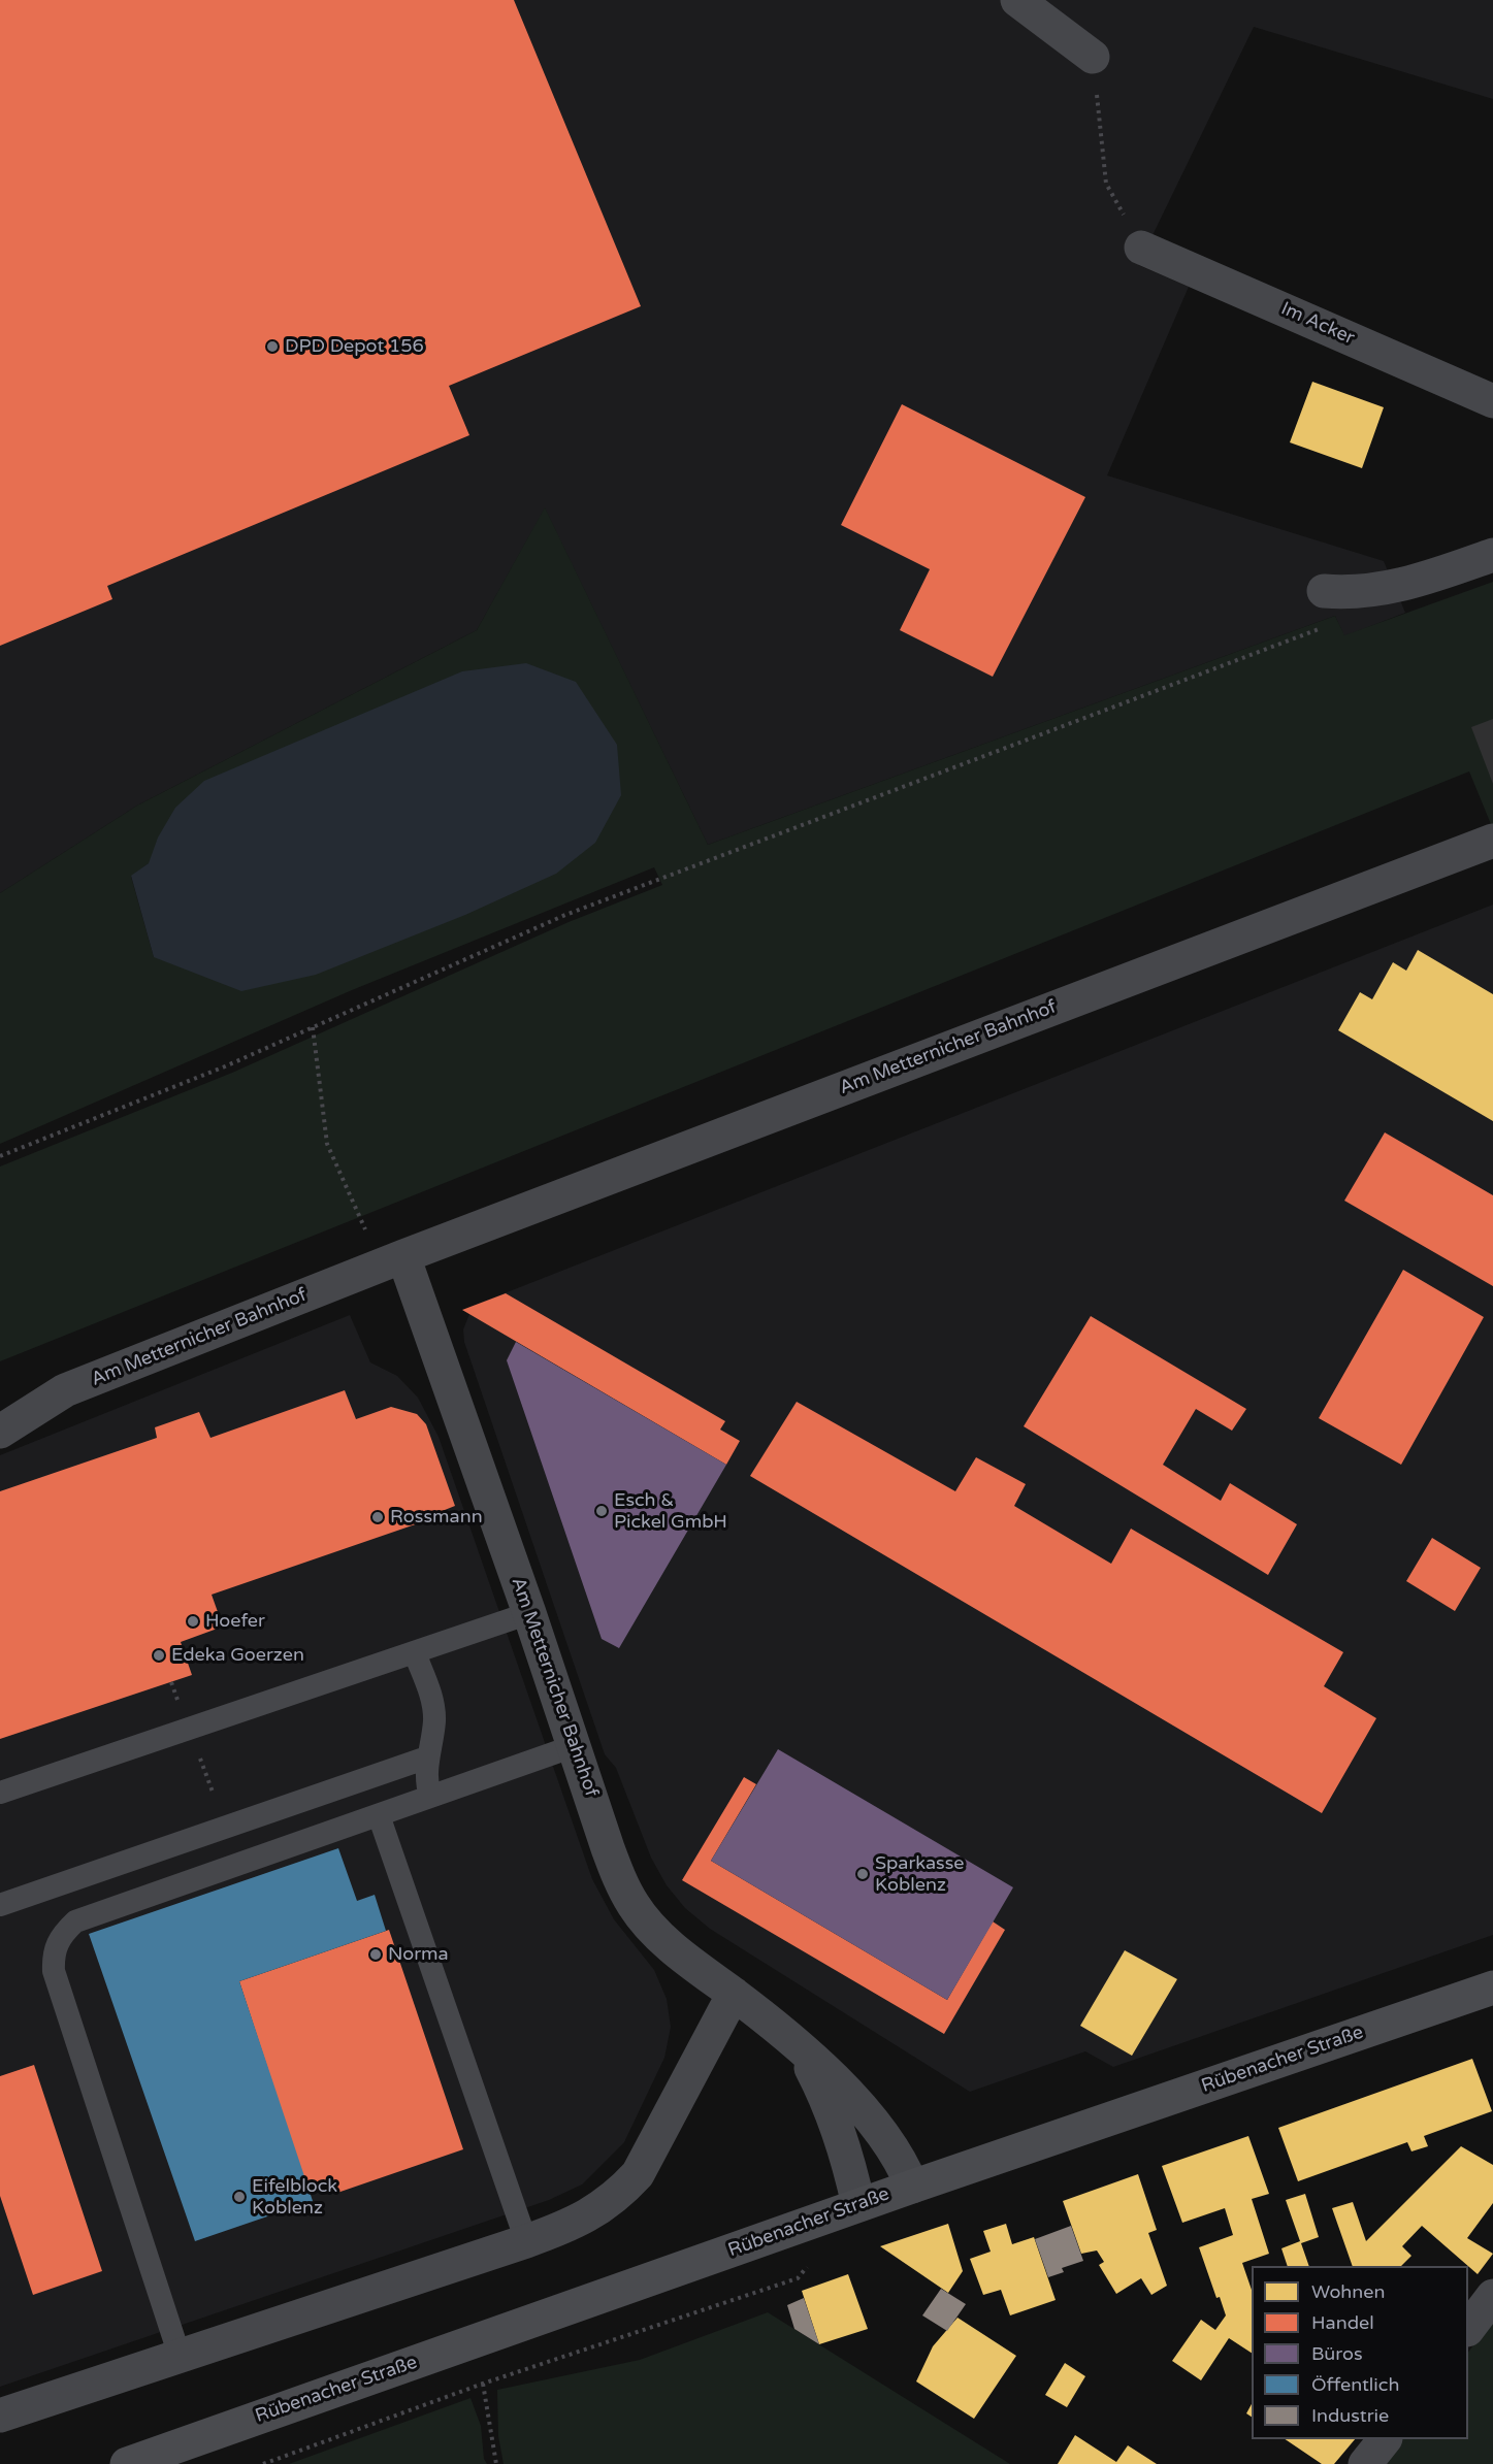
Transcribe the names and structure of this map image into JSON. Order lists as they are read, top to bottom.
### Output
{
  "streets": {
    "main road": ["Rübenacher Straße"],
    "street": ["Im Acker", "Am Metternicher Bahnhof"]
  },
  "crossings": [
    ["Am Metternicher Bahnhof", "Rübenacher Straße"]
  ],
  "places": [
    "DPD Depot 156",
    "Esch & Pickel GmbH",
    "Rossmann",
    "Hoefer",
    "Edeka Goerzen",
    "Sparkasse Koblenz",
    "Norma",
    "Eifelblock Koblenz"
  ],
  "legend": [
    "Wohnen",
    "Handel",
    "Büros",
    "Öffentlich",
    "Industrie"
  ]
}
